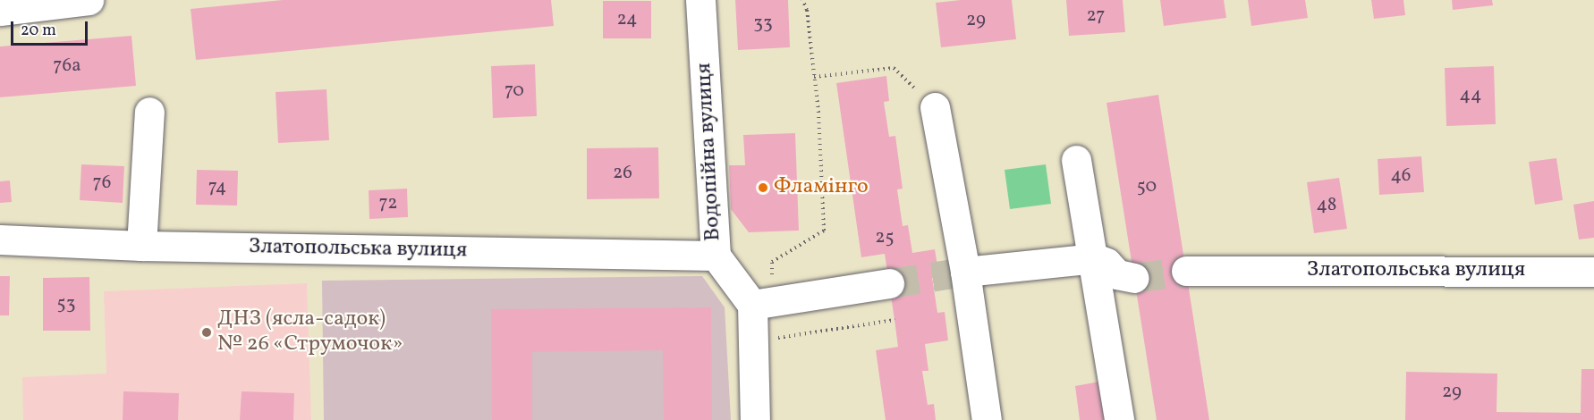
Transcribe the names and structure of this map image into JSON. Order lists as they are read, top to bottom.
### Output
{
  "streets": {
    "street": ["Водопійна вулиця", "Златопольська вулиця"]
  },
  "crossings": [
    ["Водопійна вулиця", "Златопольська вулиця"]
  ],
  "places": ["Фламінго", "ДНЗ (ясла-садок) № 26 «Струмочок»"],
  "house_numbers": [
    "27",
    "24",
    "29",
    "33",
    "76а",
    "70",
    "44",
    "26",
    "46",
    "76",
    "50",
    "74",
    "72",
    "48",
    "25",
    "53",
    "29"
  ],
  "scale_bar": "20 m"
}
